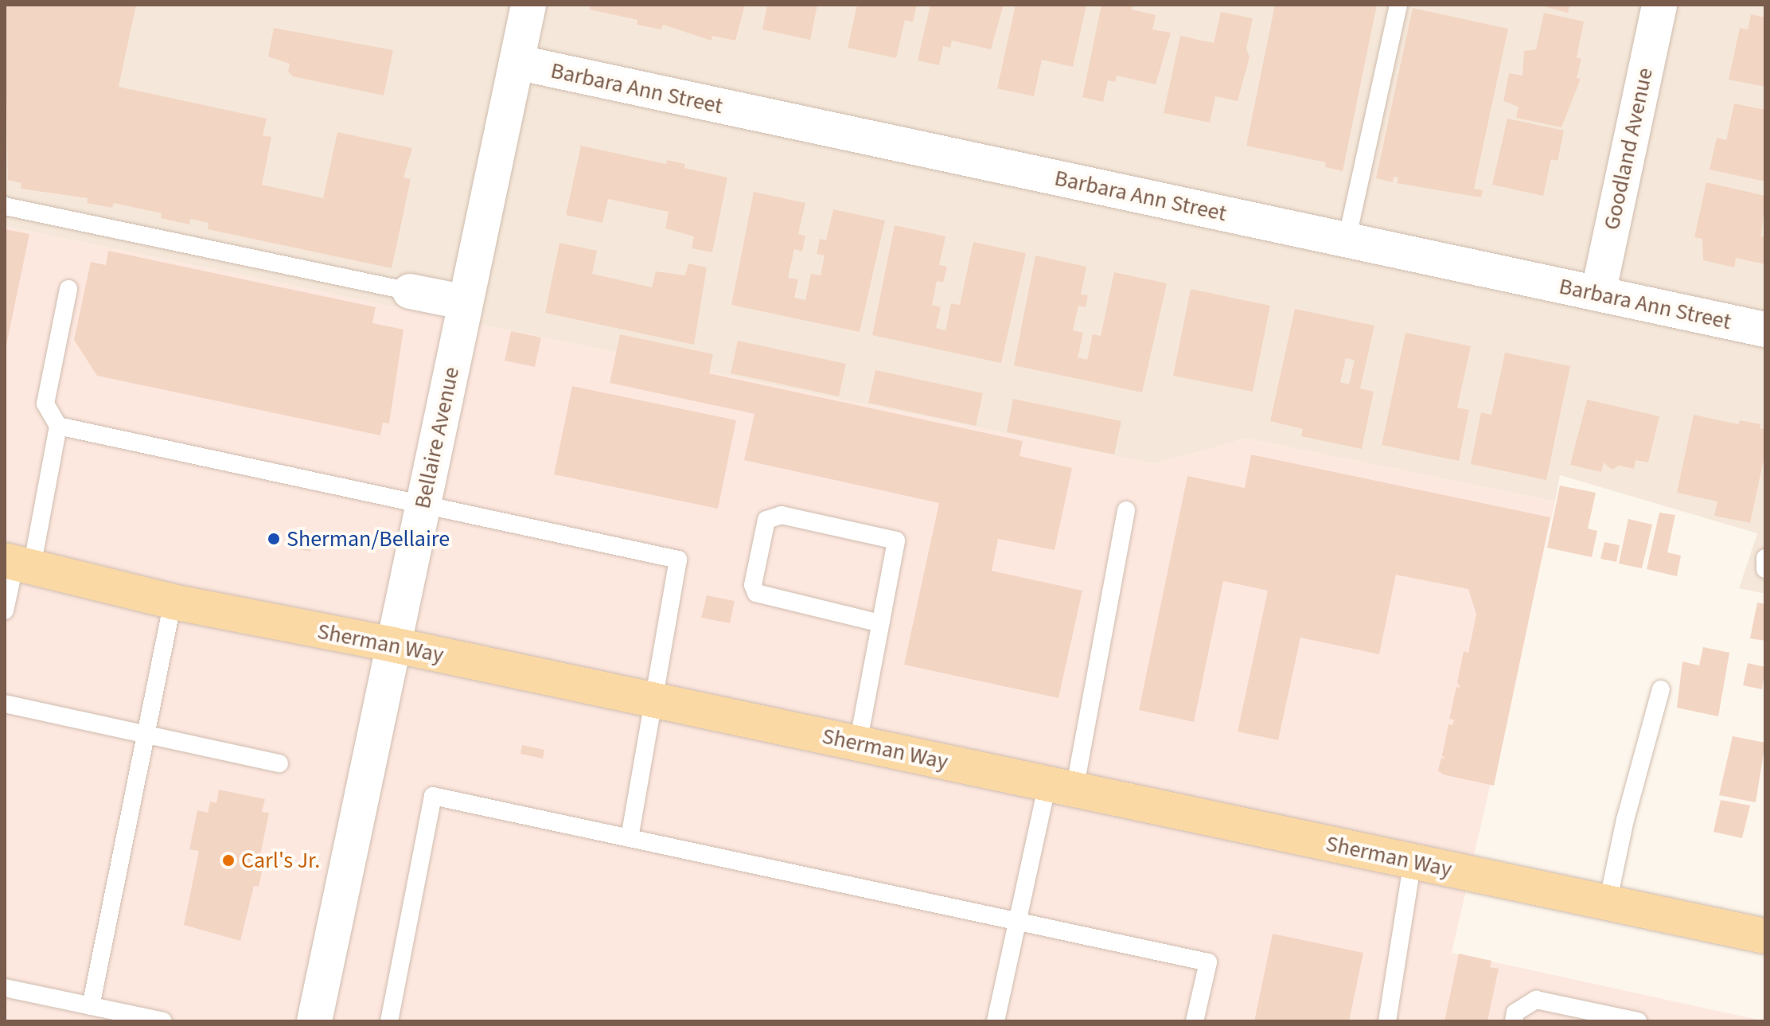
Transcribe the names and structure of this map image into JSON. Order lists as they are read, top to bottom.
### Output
{
  "streets": {
    "main road": ["Sherman Way"],
    "street": ["Barbara Ann Street", "Goodland Avenue", "Bellaire Avenue"]
  },
  "crossings": [
    ["Barbara Ann Street", "Goodland Avenue"],
    ["Barbara Ann Street", "Bellaire Avenue"],
    ["Bellaire Avenue", "Sherman Way"]
  ],
  "places": ["Sherman/Bellaire", "Carl's Jr."]
}
